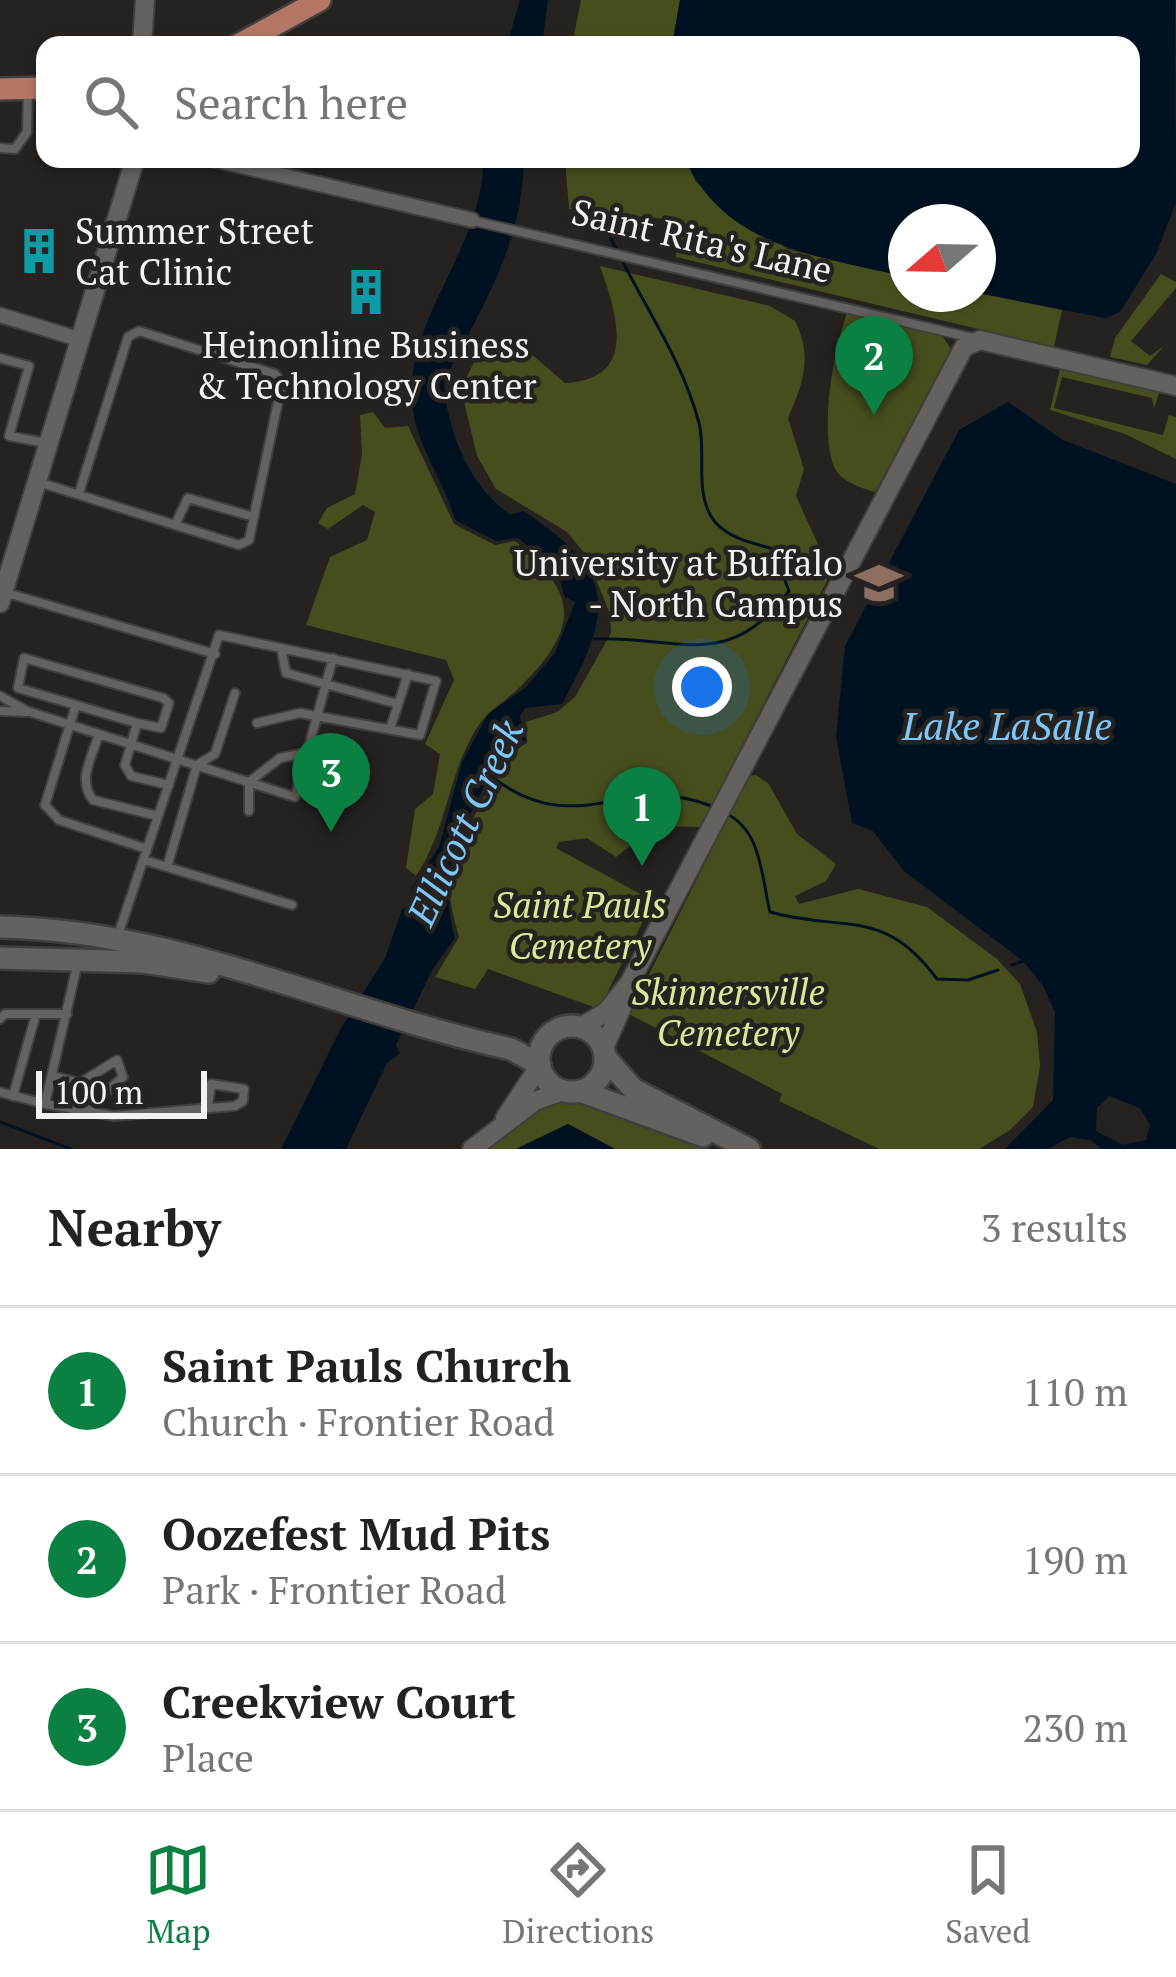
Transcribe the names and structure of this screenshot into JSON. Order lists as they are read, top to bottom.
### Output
{
  "streets": {
    "street": ["Saint Rita's Lane"]
  },
  "water": ["Lake LaSalle", "Ellicott Creek"],
  "parks": ["Saint Pauls Cemetery", "Skinnersville Cemetery"],
  "places": {
    "building": ["Summer Street Cat Clinic", "Heinonline Business & Technology Center"],
    "school or university": ["University at Buffalo - North Campus"]
  },
  "scale_bar": "100 m",
  "north": "left",
  "page": {
    "search": "Search here",
    "pins": ["2", "3", "1"],
    "scale": "100 m",
    "heading": ["Nearby", "3 results"],
    "list": [
      {
        "mark": "1",
        "name": "Saint Pauls Church",
        "note": "Church · Frontier Road",
        "value": "110 m"
      },
      {
        "mark": "2",
        "name": "Oozefest Mud Pits",
        "note": "Park · Frontier Road",
        "value": "190 m"
      },
      {
        "mark": "3",
        "name": "Creekview Court",
        "note": "Place",
        "value": "230 m"
      }
    ],
    "nav": ["Map", "Directions", "Saved"]
  }
}
